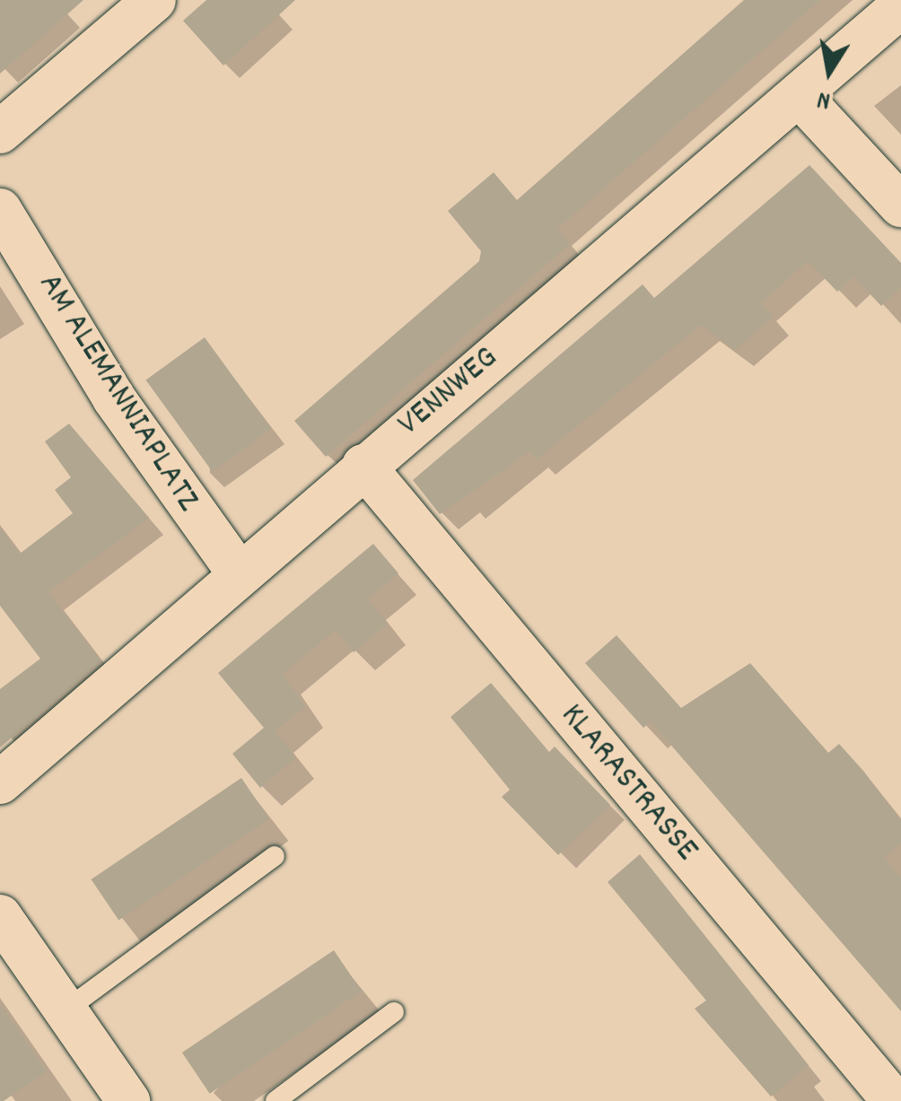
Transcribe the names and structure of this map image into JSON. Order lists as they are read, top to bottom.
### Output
{
  "streets": {
    "street": ["VENNWEG", "AM ALEMANNIAPLATZ", "KLARASTRASSE"]
  },
  "crossings": [
    ["VENNWEG", "AM ALEMANNIAPLATZ"],
    ["VENNWEG", "KLARASTRASSE"]
  ],
  "north": "bottom"
}
